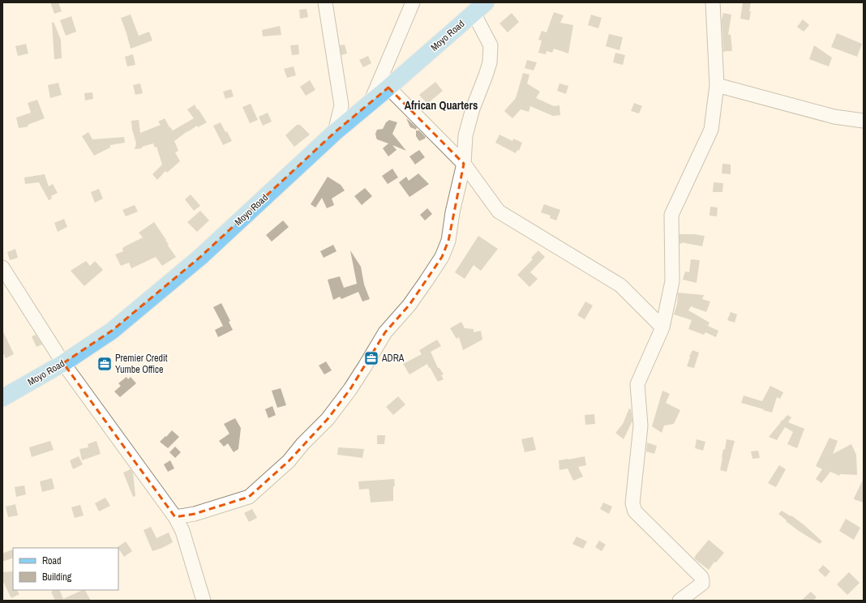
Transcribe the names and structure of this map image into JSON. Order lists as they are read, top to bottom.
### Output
{
  "streets": {
    "main road": ["Moyo Road"]
  },
  "districts": ["African Quarters"],
  "places": {
    "office": ["ADRA", "Premier Credit Yumbe Office"]
  },
  "legend": ["Road", "Building"]
}
